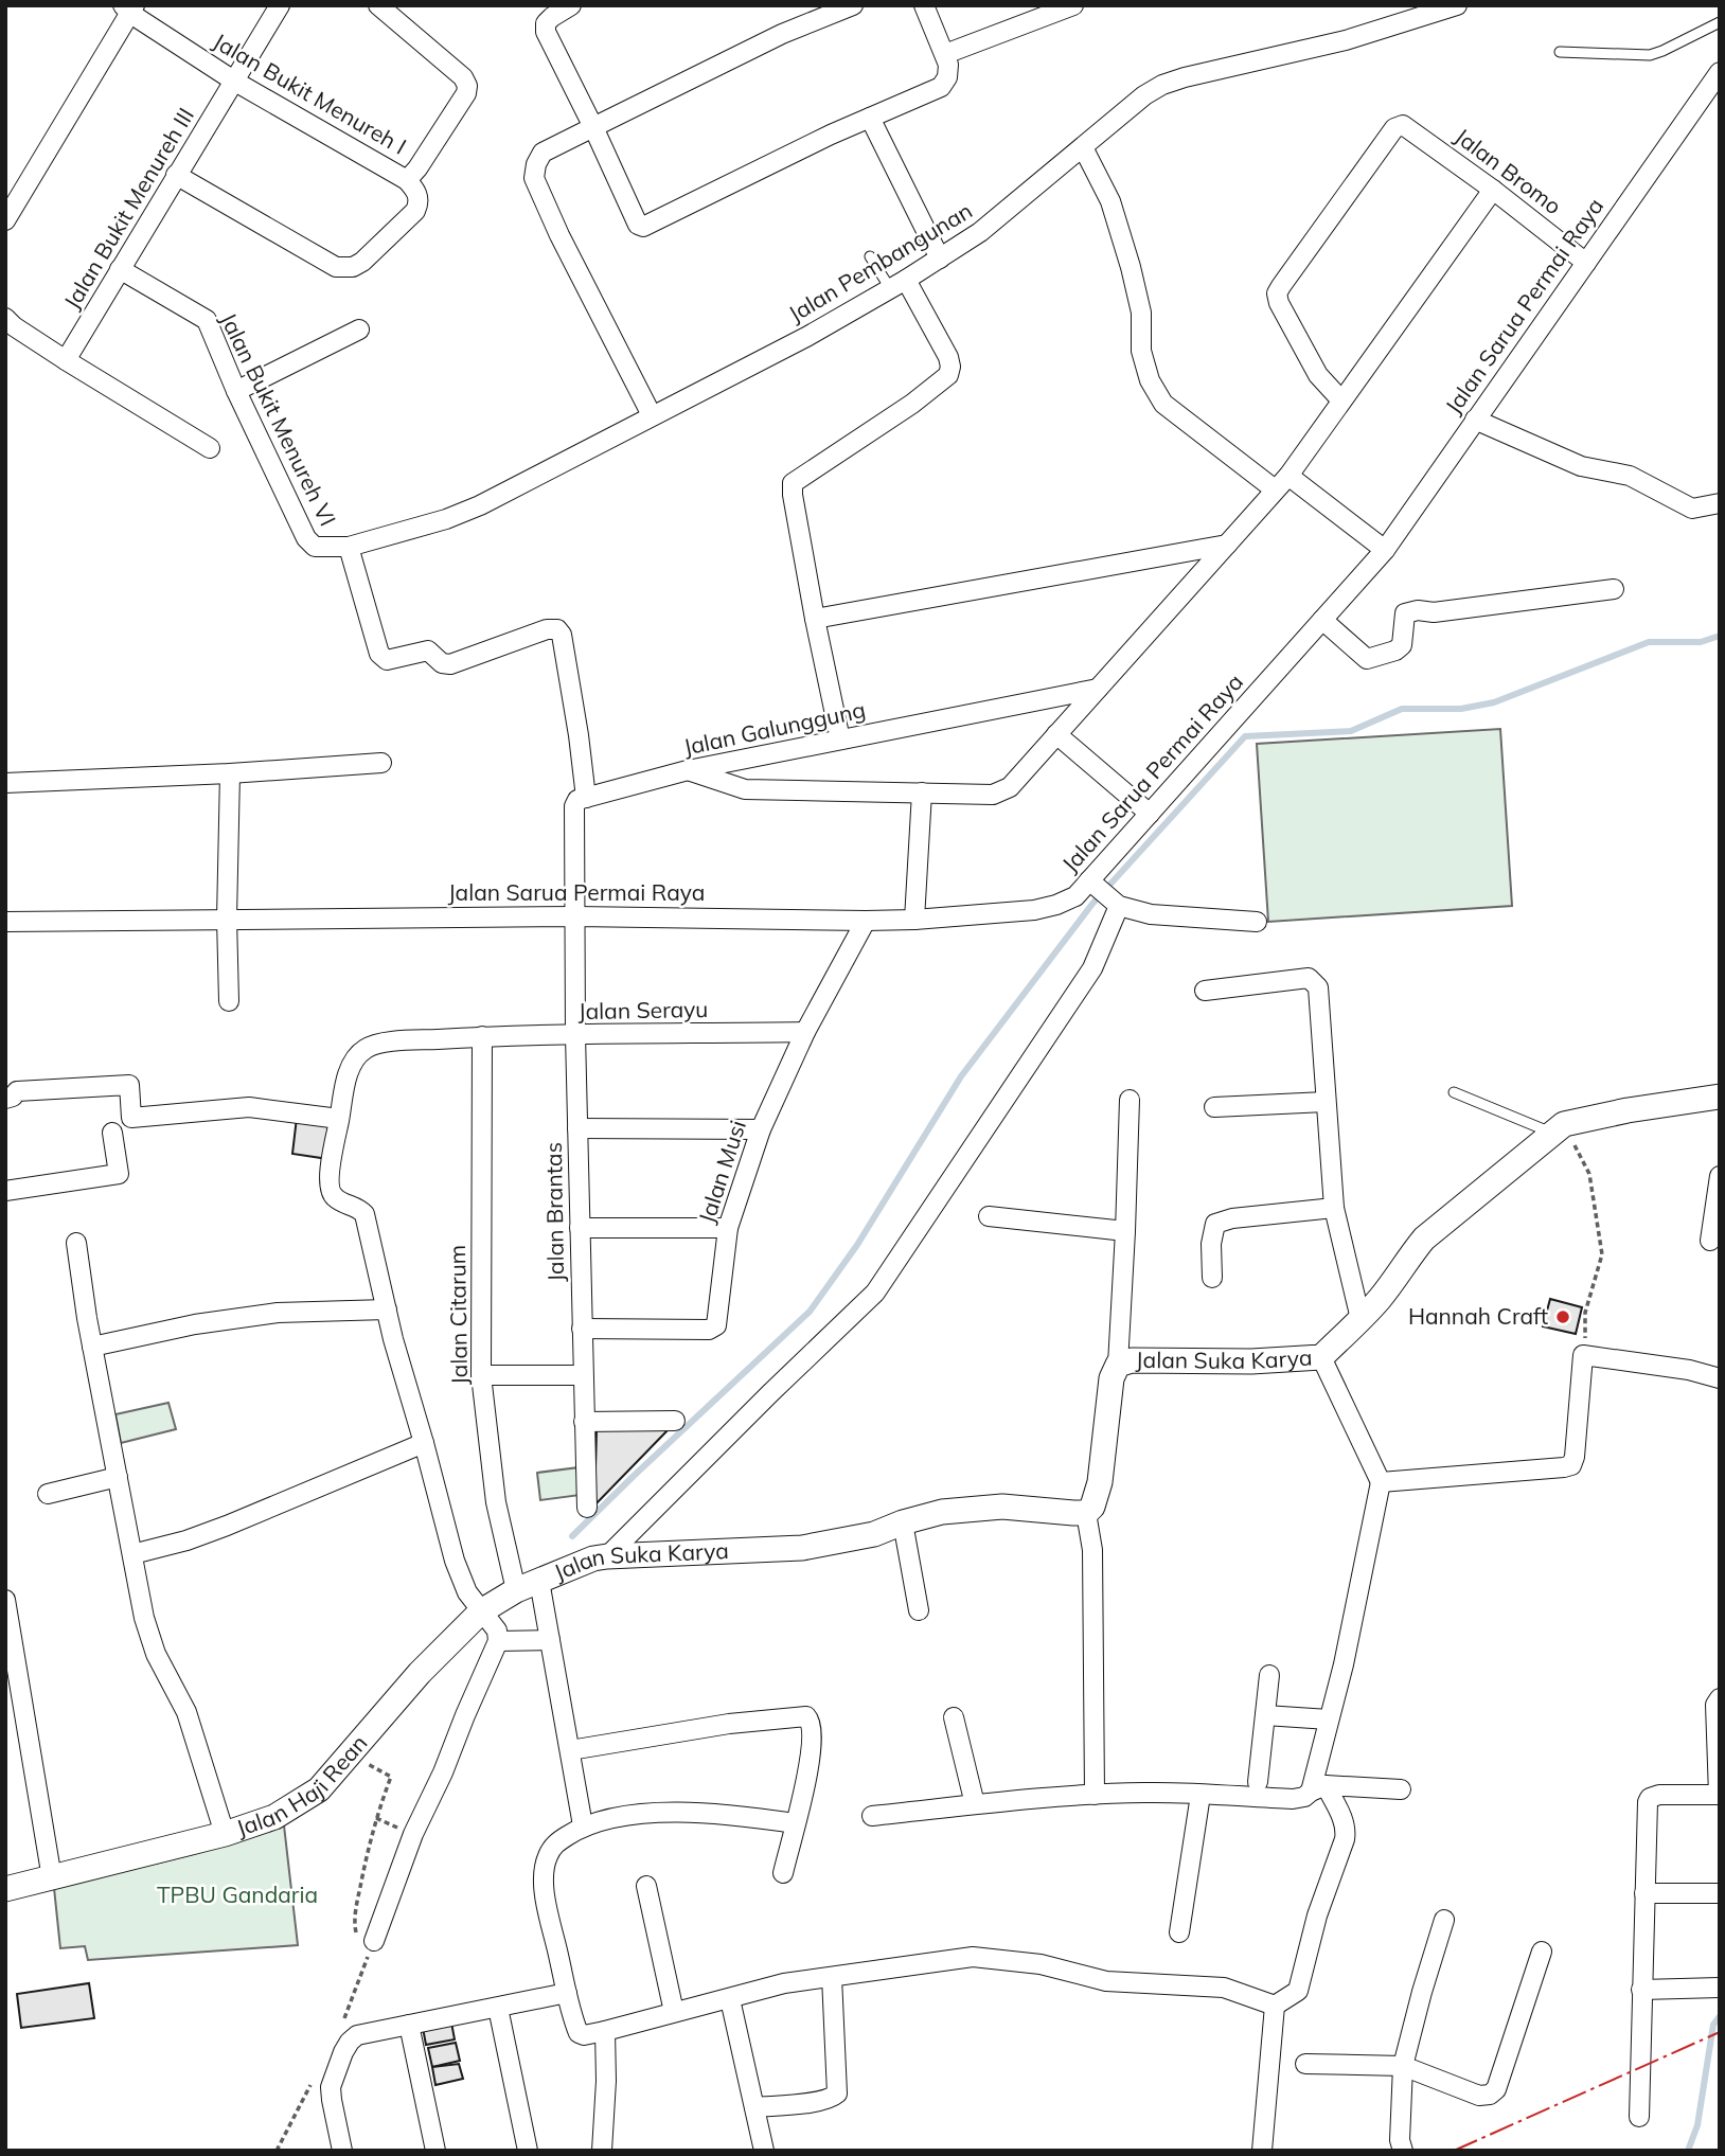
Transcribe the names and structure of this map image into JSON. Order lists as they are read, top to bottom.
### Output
{
  "streets": {
    "street": [
      "Jalan Bukit Menureh I",
      "Jalan Bromo",
      "Jalan Bukit Menureh III",
      "Jalan Pembangunan",
      "Jalan Sarua Permai Raya",
      "Jalan Bukit Menureh VI",
      "Jalan Galunggung",
      "Jalan Serayu",
      "Jalan Musi",
      "Jalan Brantas",
      "Jalan Citarum",
      "Jalan Suka Karya",
      "Jalan Haji Rean"
    ]
  },
  "crossings": [
    ["Jalan Bukit Menureh I", "Jalan Bukit Menureh III"],
    ["Jalan Bromo", "Jalan Sarua Permai Raya"],
    ["Jalan Bukit Menureh III", "Jalan Bukit Menureh VI"],
    ["Jalan Pembangunan", "Jalan Bukit Menureh VI"],
    ["Jalan Sarua Permai Raya", "Jalan Musi"],
    ["Jalan Sarua Permai Raya", "Jalan Brantas"],
    ["Jalan Serayu", "Jalan Musi"],
    ["Jalan Serayu", "Jalan Brantas"],
    ["Jalan Serayu", "Jalan Citarum"],
    ["Jalan Musi", "Jalan Brantas"],
    ["Jalan Citarum", "Jalan Haji Rean"],
    ["Jalan Suka Karya", "Jalan Haji Rean"]
  ],
  "parks": ["TPBU Gandaria"],
  "places": ["Hannah Craft"]
}
